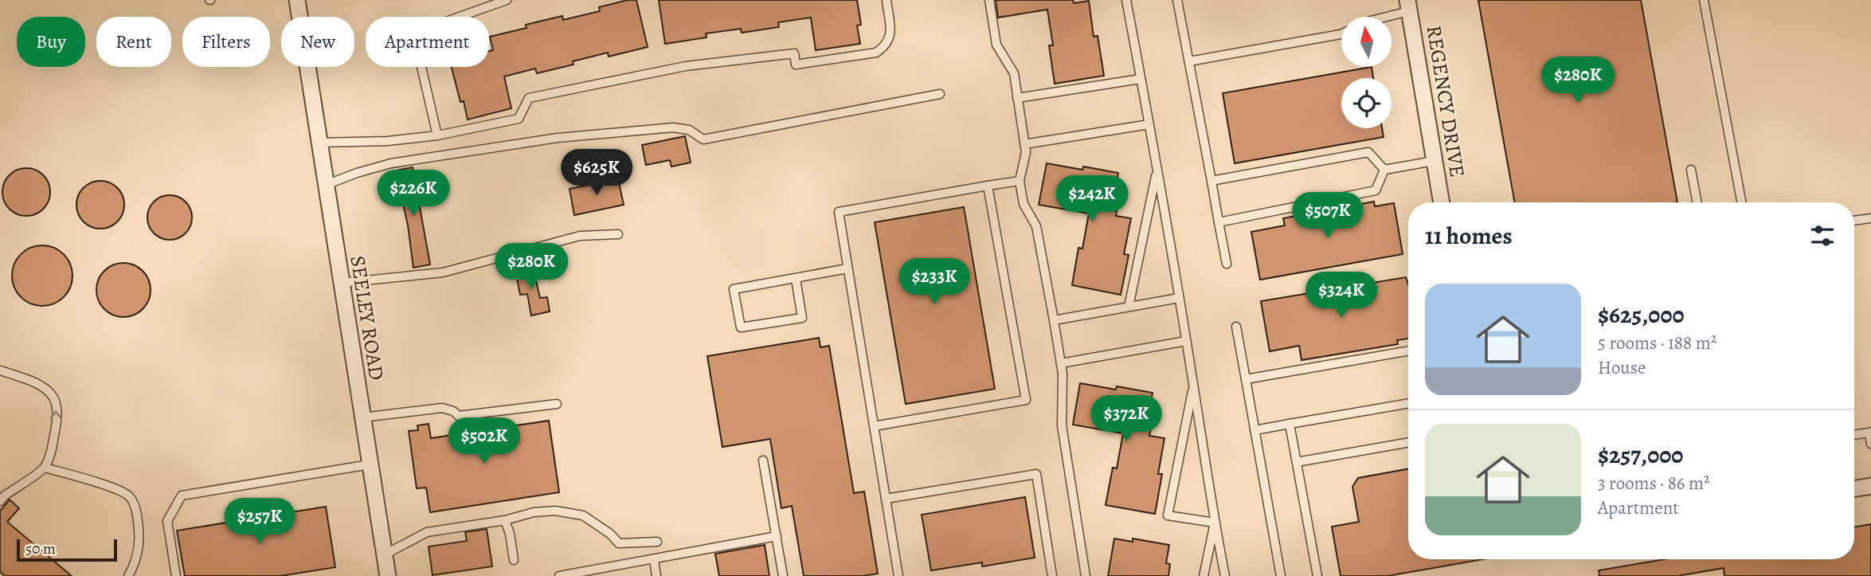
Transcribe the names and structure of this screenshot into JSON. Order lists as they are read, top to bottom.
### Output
{
  "streets": {
    "street": ["REGENCY DRIVE", "SEELEY ROAD"]
  },
  "scale_bar": "50 m",
  "north": "top",
  "page": {
    "chip": [
      "Buy",
      "Rent",
      "Filters",
      "New",
      "Apartment"
    ],
    "price": [
      "$280K",
      "$625K",
      "$226K",
      "$242K",
      "$507K",
      "$280K",
      "$233K",
      "$324K",
      "$372K",
      "$502K",
      "$257K"
    ],
    "heading": "11 homes",
    "list": [
      {
        "name": "$625,000",
        "note": "5 rooms · 188 m² · House"
      },
      {
        "name": "$257,000",
        "note": "3 rooms · 86 m² · Apartment"
      }
    ],
    "scale": "50 m"
  }
}
